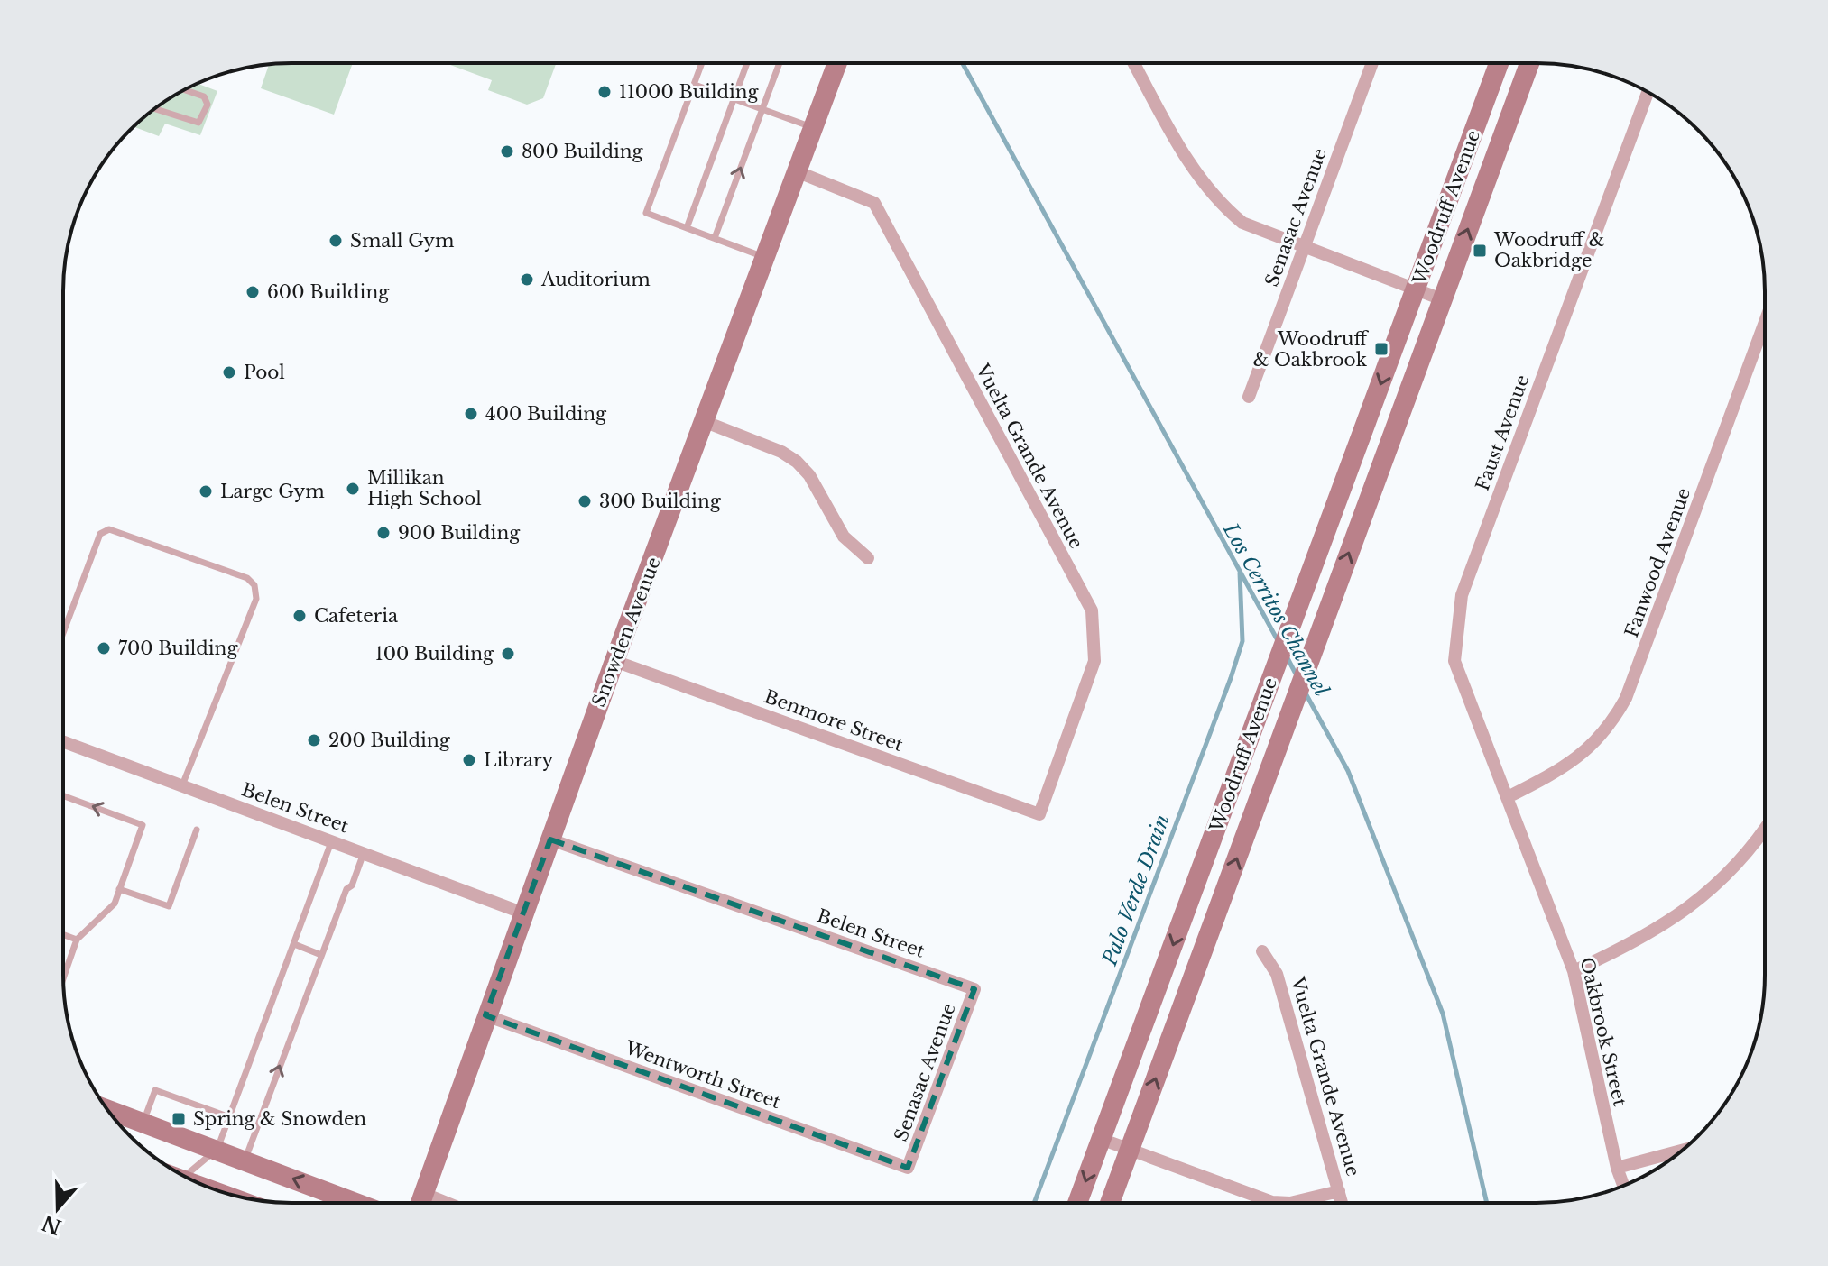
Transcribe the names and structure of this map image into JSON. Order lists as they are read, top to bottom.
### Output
{
  "streets": {
    "main road": ["Woodruff Avenue", "Snowden Avenue"],
    "street": [
      "Senasac Avenue",
      "Faust Avenue",
      "Vuelta Grande Avenue",
      "Fanwood Avenue",
      "Benmore Street",
      "Belen Street",
      "Oakbrook Street",
      "Wentworth Street"
    ]
  },
  "crossings": [
    ["Senasac Avenue", "Belen Street"],
    ["Senasac Avenue", "Wentworth Street"],
    ["Faust Avenue", "Fanwood Avenue"],
    ["Faust Avenue", "Oakbrook Street"],
    ["Vuelta Grande Avenue", "Snowden Avenue"],
    ["Vuelta Grande Avenue", "Benmore Street"],
    ["Fanwood Avenue", "Oakbrook Street"],
    ["Snowden Avenue", "Benmore Street"],
    ["Snowden Avenue", "Belen Street"],
    ["Snowden Avenue", "Wentworth Street"]
  ],
  "water": ["Los Cerritos Channel", "Palo Verde Drain"],
  "places": {
    "other": [
      "11000 Building",
      "800 Building",
      "Small Gym",
      "Auditorium",
      "600 Building",
      "Pool",
      "400 Building",
      "Millikan High School",
      "Large Gym",
      "300 Building",
      "900 Building",
      "Cafeteria",
      "700 Building",
      "100 Building",
      "200 Building",
      "Library"
    ],
    "transit": ["Woodruff & Oakbridge", "Woodruff & Oakbrook", "Spring & Snowden"]
  },
  "north": "bottom"
}
